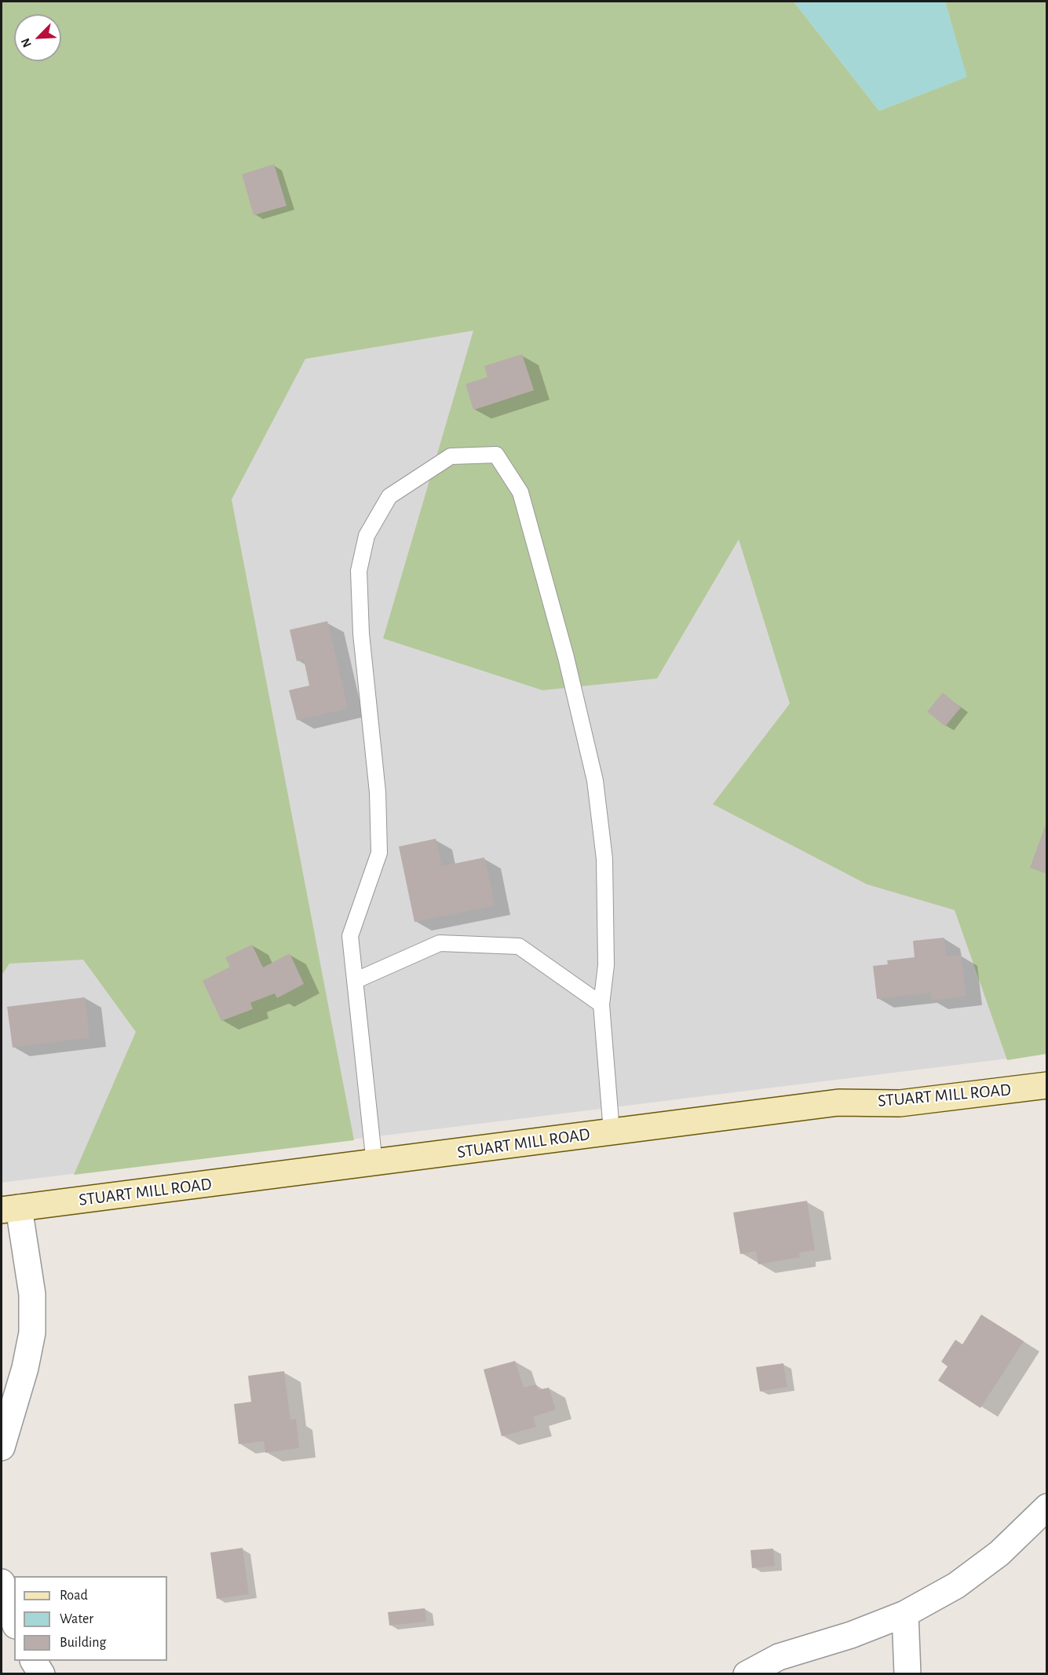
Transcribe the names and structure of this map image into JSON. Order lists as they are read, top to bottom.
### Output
{
  "streets": {
    "main road": ["STUART MILL ROAD"]
  },
  "legend": ["Road", "Water", "Building"],
  "north": "bottom left"
}
